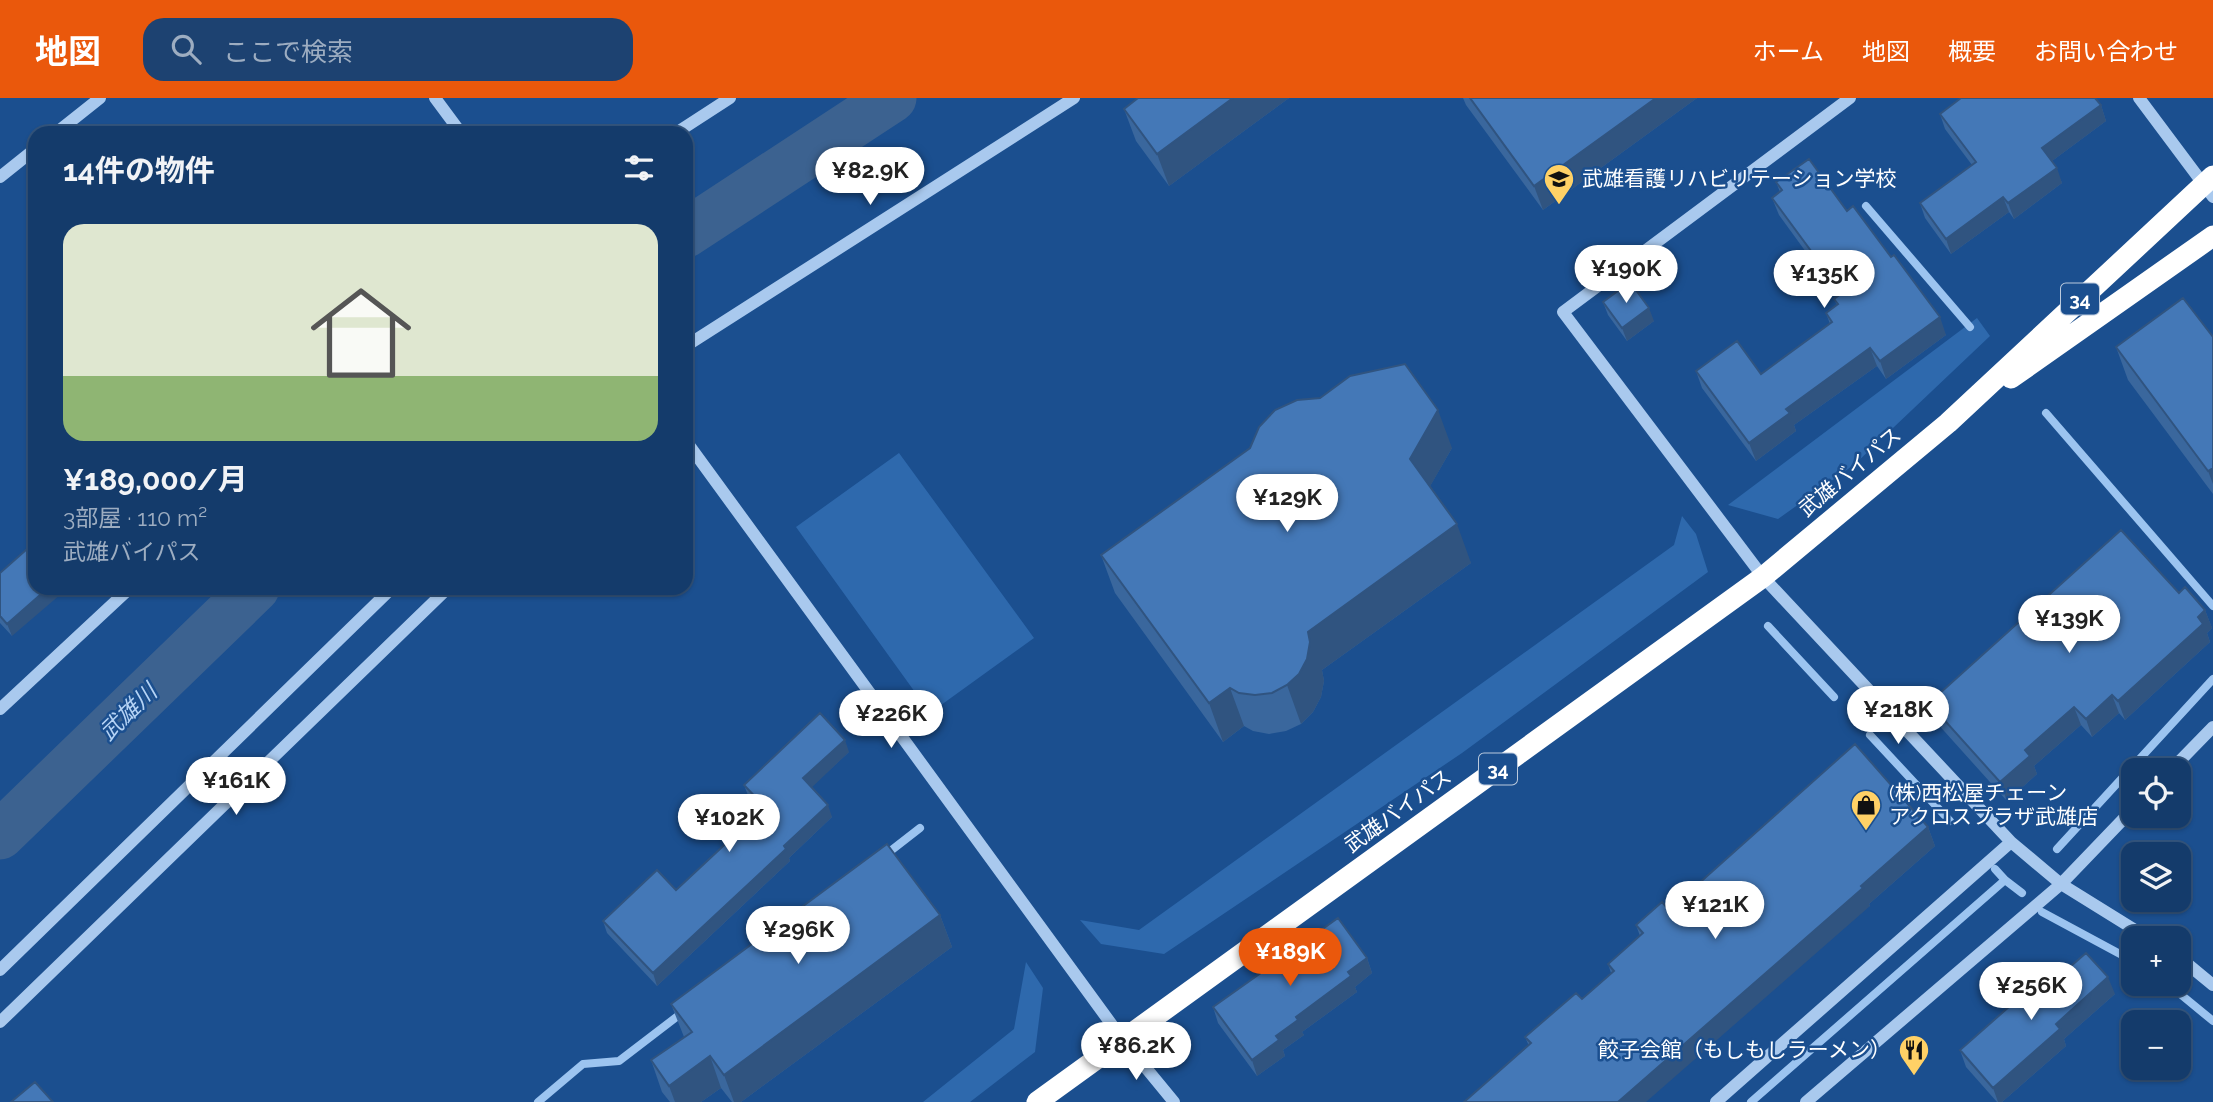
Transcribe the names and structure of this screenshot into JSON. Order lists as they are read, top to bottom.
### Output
{
  "streets": {
    "highway": ["34", "武雄バイパス"]
  },
  "water": ["武雄川"],
  "places": {
    "school or university": ["武雄看護リハビリテーション学校"],
    "shop": ["(株)西松屋チェーン アクロスプラザ武雄店"],
    "restaurant": ["餃子会館（もしもしラーメン）"]
  },
  "page": {
    "header": "地図",
    "search": "ここで検索",
    "nav": [
      "ホーム",
      "地図",
      "概要",
      "お問い合わせ"
    ],
    "heading": "14件の物件",
    "price": [
      "¥82.9K",
      "¥190K",
      "¥135K",
      "¥129K",
      "¥139K",
      "¥218K",
      "¥226K",
      "¥161K",
      "¥102K",
      "¥121K",
      "¥296K",
      "¥189K",
      "¥256K",
      "¥86.2K"
    ],
    "list": [
      {
        "name": "¥189,000/月",
        "note": "3部屋 · 110 m² · 武雄バイパス"
      }
    ],
    "map_buttons": ["+", "−"]
  }
}
